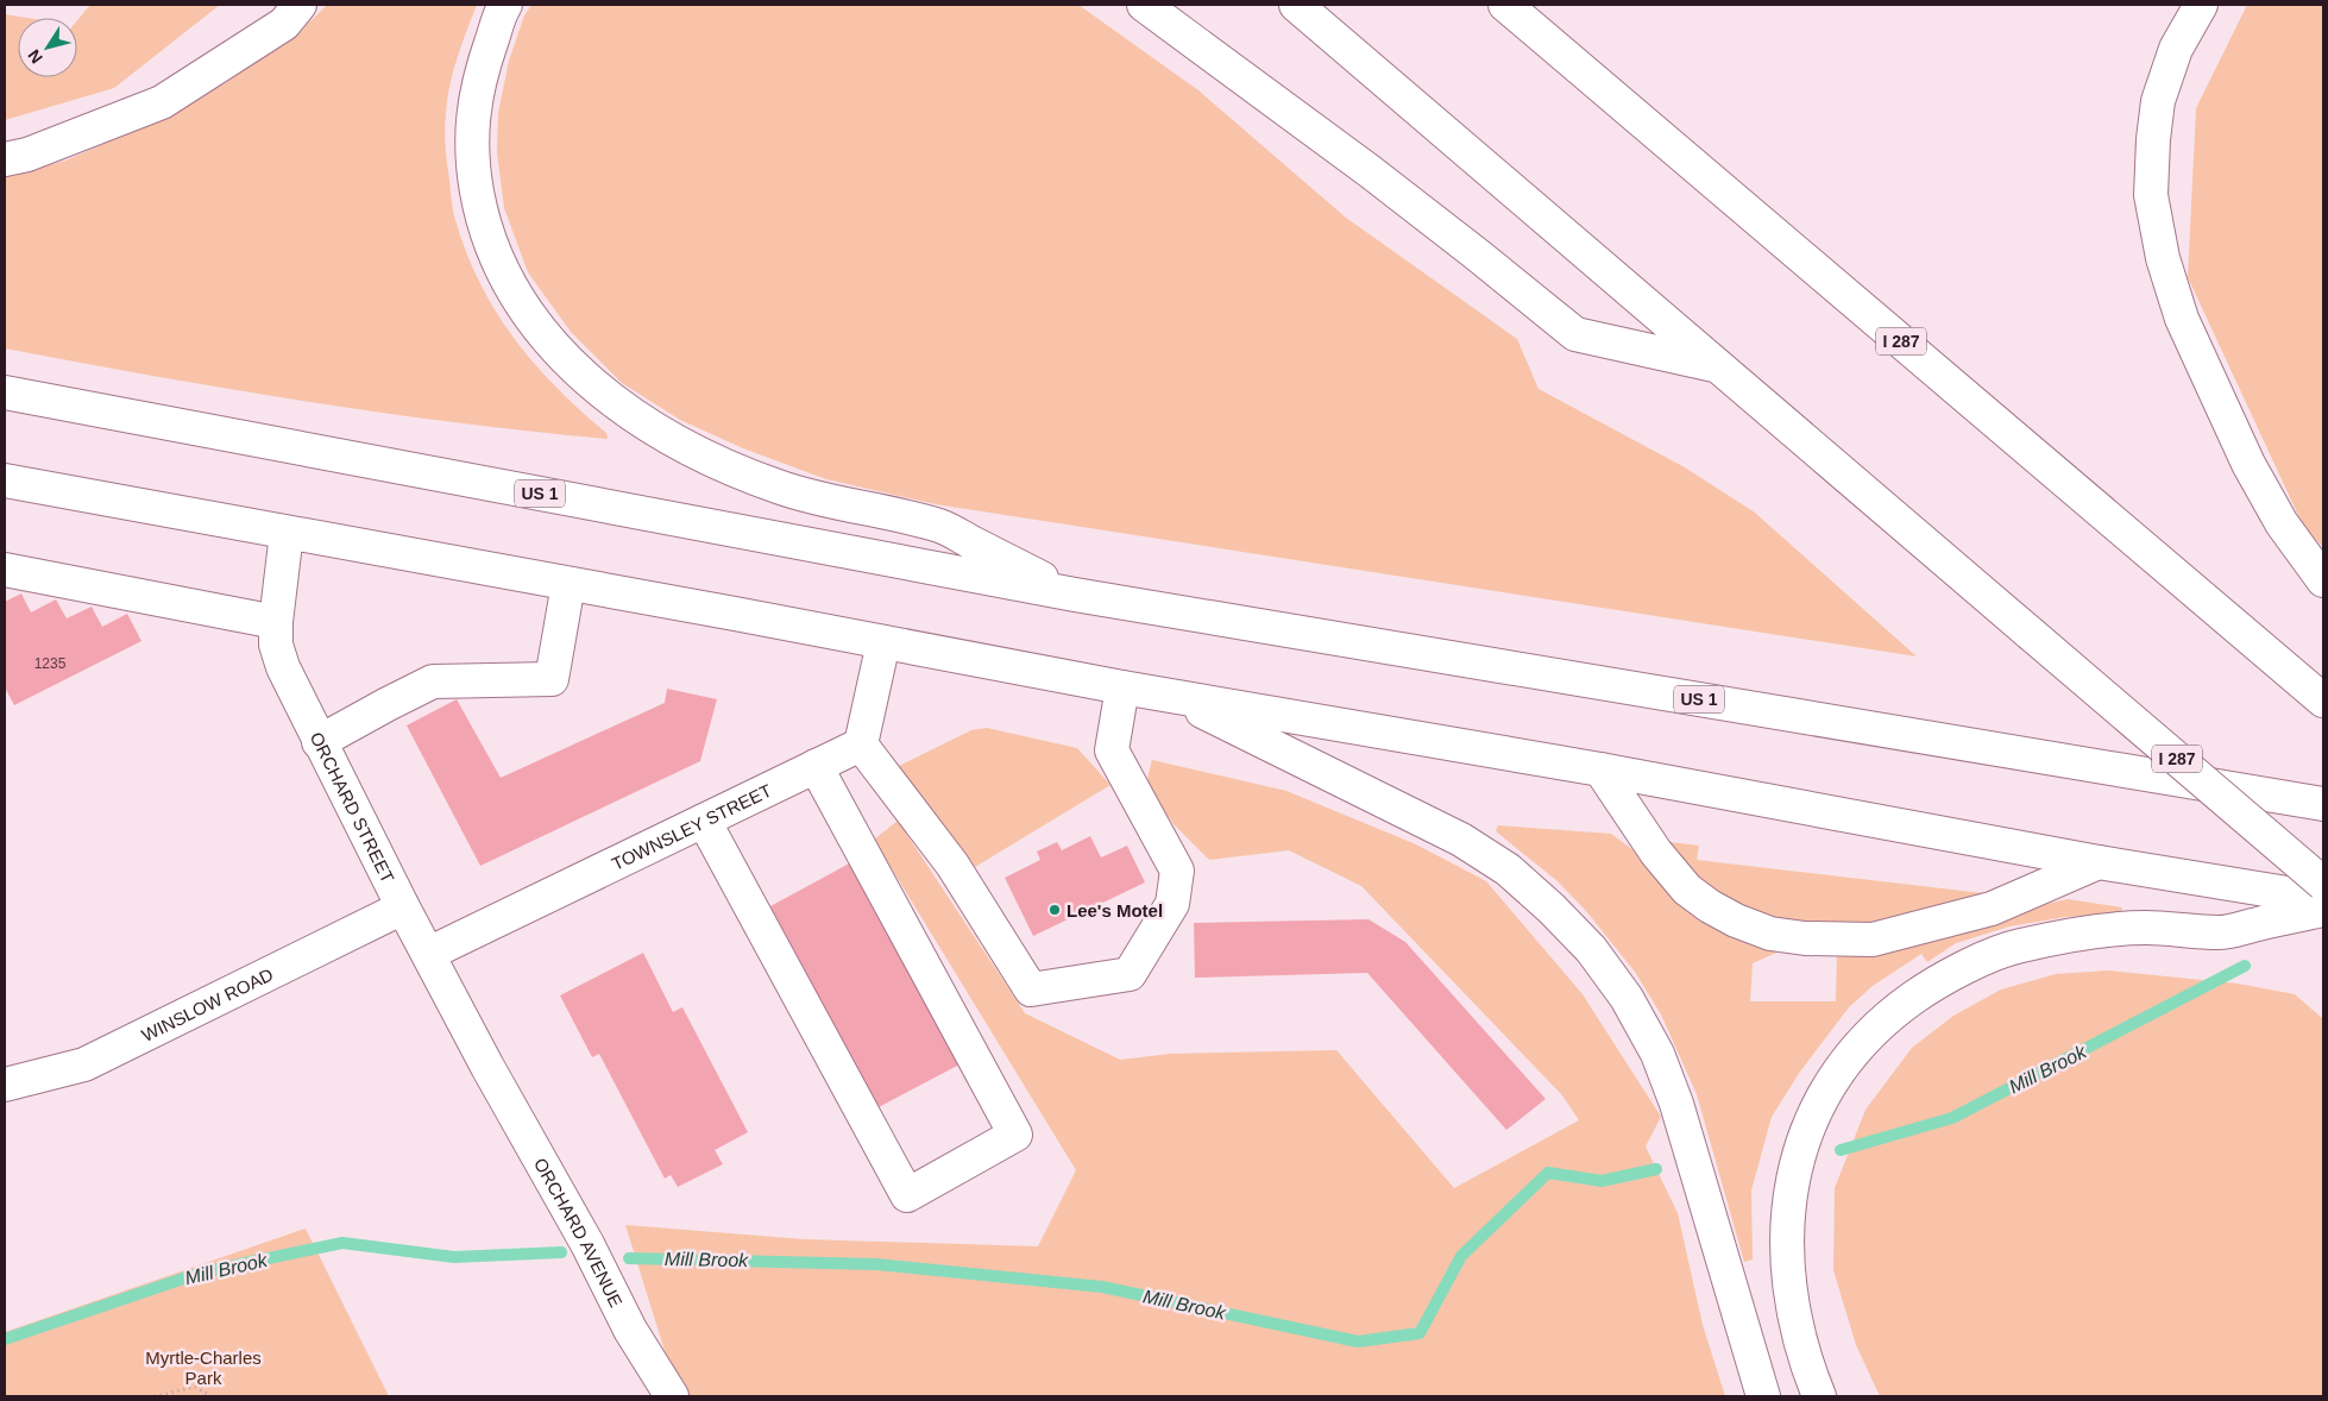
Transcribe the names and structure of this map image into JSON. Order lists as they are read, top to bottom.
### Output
{
  "streets": {
    "main road": [
      "I 287",
      "US 1",
      "ORCHARD STREET",
      "TOWNSLEY STREET",
      "WINSLOW ROAD",
      "ORCHARD AVENUE"
    ]
  },
  "crossings": [
    ["ORCHARD STREET", "TOWNSLEY STREET"],
    ["ORCHARD STREET", "WINSLOW ROAD"],
    ["ORCHARD STREET", "ORCHARD AVENUE"]
  ],
  "water": ["Mill Brook"],
  "parks": ["Myrtle-Charles Park"],
  "places": ["Lee's Motel"],
  "house_numbers": ["1235"],
  "north": "bottom left"
}
